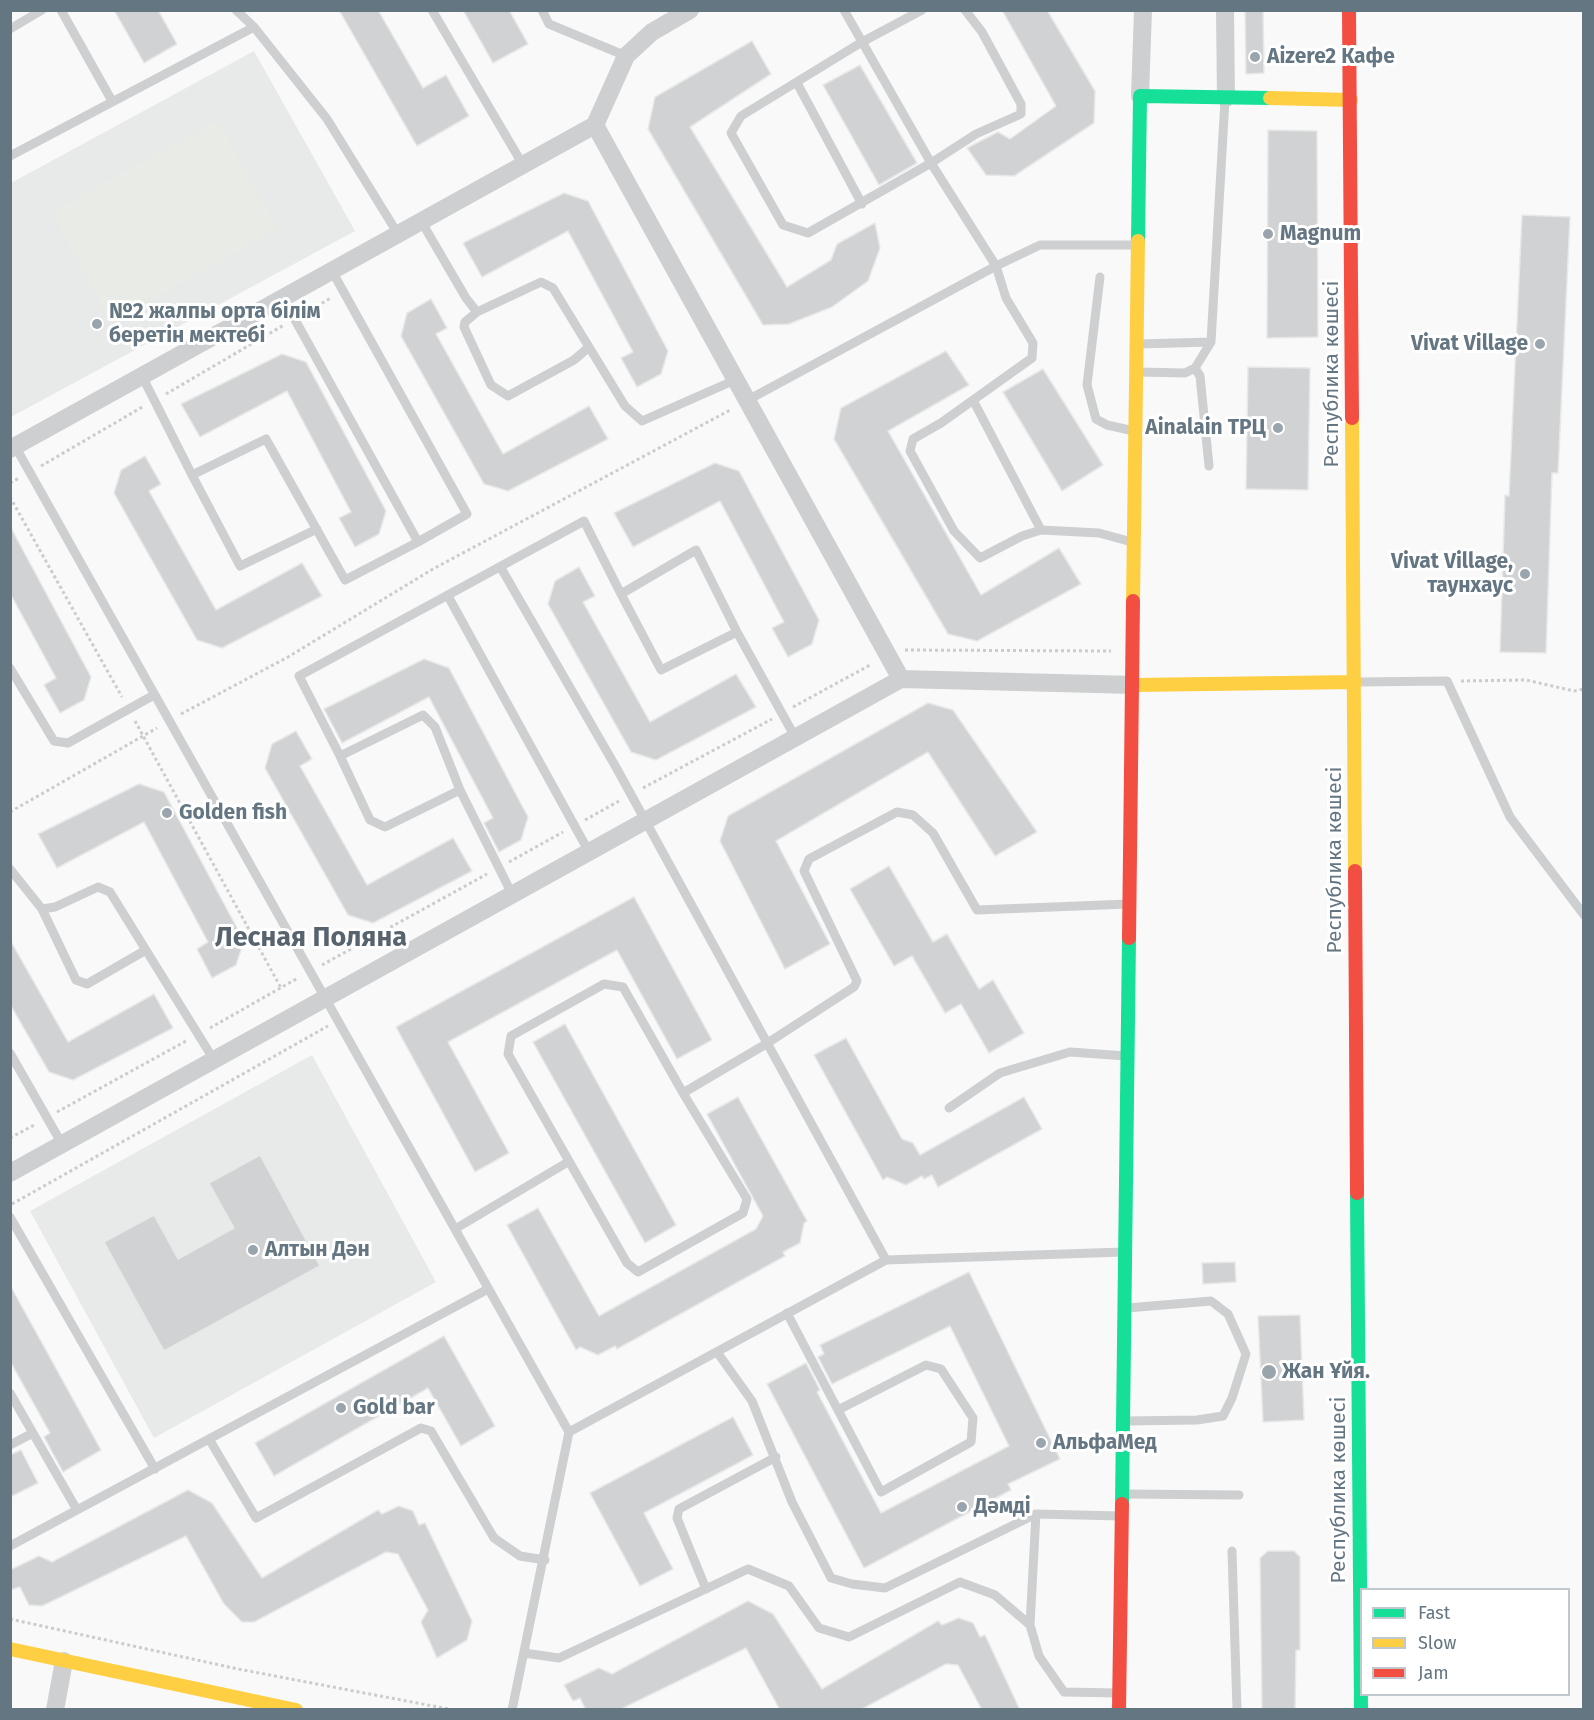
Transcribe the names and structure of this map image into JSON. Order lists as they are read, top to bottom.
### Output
{
  "streets": {
    "street": ["Республика көшесі"]
  },
  "districts": ["Лесная Поляна"],
  "places": [
    "Aizere2 Кафе",
    "Magnum",
    "№2 жалпы орта білім беретін мектебі",
    "Vivat Village",
    "Ainalain ТРЦ",
    "Vivat Village, таунхаус",
    "Golden fish",
    "Алтын Дән",
    "Жан Ұйя.",
    "Gold bar",
    "АльфаМед",
    "Дәмді"
  ],
  "legend": ["Fast", "Slow", "Jam"]
}
